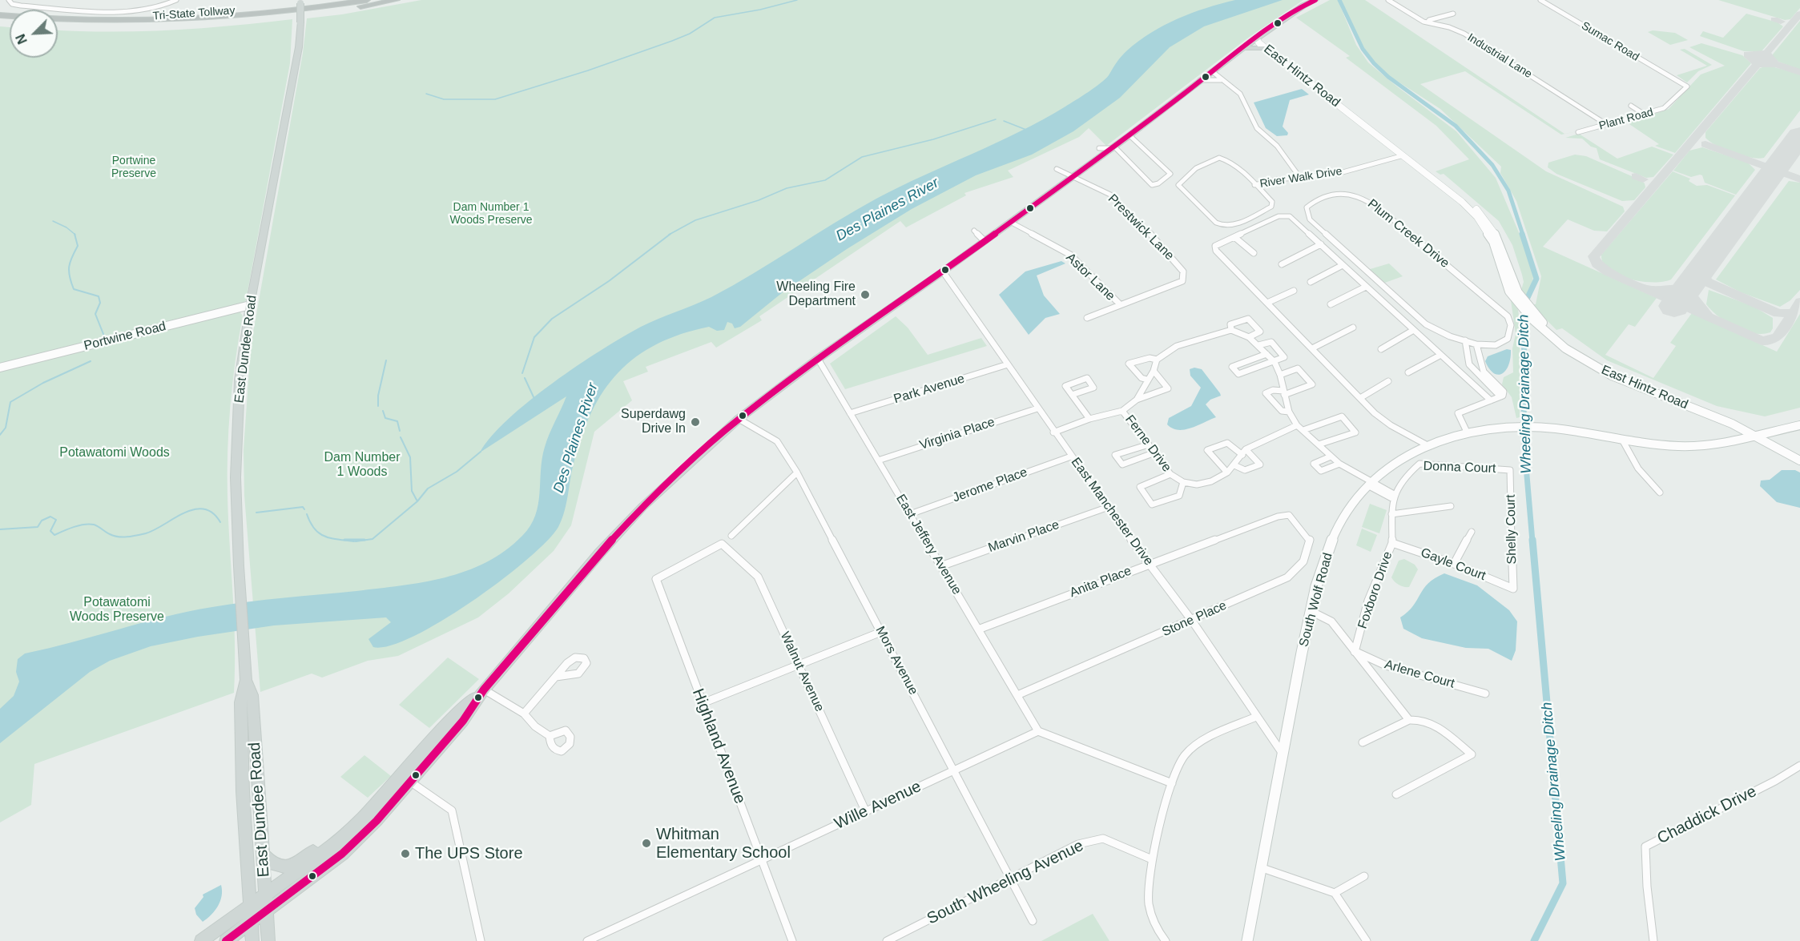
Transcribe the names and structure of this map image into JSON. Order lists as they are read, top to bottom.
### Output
{
  "streets": {
    "highway": ["Tri-State Tollway"],
    "main road": [
      "East Hintz Road",
      "Portwine Road",
      "East Dundee Road",
      "South Wolf Road"
    ],
    "street": [
      "Sumac Road",
      "Industrial Lane",
      "Plant Road",
      "River Walk Drive",
      "Prestwick Lane",
      "Plum Creek Drive",
      "Astor Lane",
      "Park Avenue",
      "Virginia Place",
      "Ferne Drive",
      "Donna Court",
      "Jerome Place",
      "East Manchester Drive",
      "Shelly Court",
      "Marvin Place",
      "East Jeffery Avenue",
      "Gayle Court",
      "Anita Place",
      "Foxboro Drive",
      "Stone Place",
      "Mors Avenue",
      "Walnut Avenue",
      "Arlene Court",
      "Highland Avenue",
      "Wille Avenue",
      "Chaddick Drive",
      "South Wheeling Avenue"
    ]
  },
  "crossings": [
    ["Sumac Road", "Plant Road"],
    ["Industrial Lane", "Plant Road"],
    ["East Hintz Road", "River Walk Drive"],
    ["East Hintz Road", "South Wolf Road"],
    ["Prestwick Lane", "Astor Lane"],
    ["Portwine Road", "East Dundee Road"],
    ["Park Avenue", "East Manchester Drive"],
    ["Park Avenue", "East Jeffery Avenue"],
    ["Virginia Place", "East Manchester Drive"],
    ["Virginia Place", "East Jeffery Avenue"],
    ["Donna Court", "Shelly Court"],
    ["Donna Court", "Foxboro Drive"],
    ["Jerome Place", "East Manchester Drive"],
    ["Jerome Place", "East Jeffery Avenue"],
    ["East Manchester Drive", "Marvin Place"],
    ["East Manchester Drive", "Anita Place"],
    ["East Manchester Drive", "South Wolf Road"],
    ["East Manchester Drive", "Stone Place"],
    ["Shelly Court", "Gayle Court"],
    ["Marvin Place", "East Jeffery Avenue"],
    ["East Jeffery Avenue", "Anita Place"],
    ["East Jeffery Avenue", "Stone Place"],
    ["East Jeffery Avenue", "Wille Avenue"],
    ["Gayle Court", "Foxboro Drive"],
    ["Anita Place", "Stone Place"],
    ["Foxboro Drive", "Arlene Court"],
    ["Mors Avenue", "Wille Avenue"],
    ["Mors Avenue", "South Wheeling Avenue"],
    ["Walnut Avenue", "Highland Avenue"],
    ["Walnut Avenue", "Wille Avenue"],
    ["Highland Avenue", "Wille Avenue"]
  ],
  "water": ["Des Plaines River", "Wheeling Drainage Ditch"],
  "parks": [
    "Portwine Preserve",
    "Dam Number 1 Woods Preserve",
    "Potawatomi Woods",
    "Dam Number 1 Woods",
    "Potawatomi Woods Preserve"
  ],
  "places": [
    "Wheeling Fire Department",
    "Superdawg Drive In",
    "Whitman Elementary School",
    "The UPS Store"
  ],
  "north": "bottom left"
}
